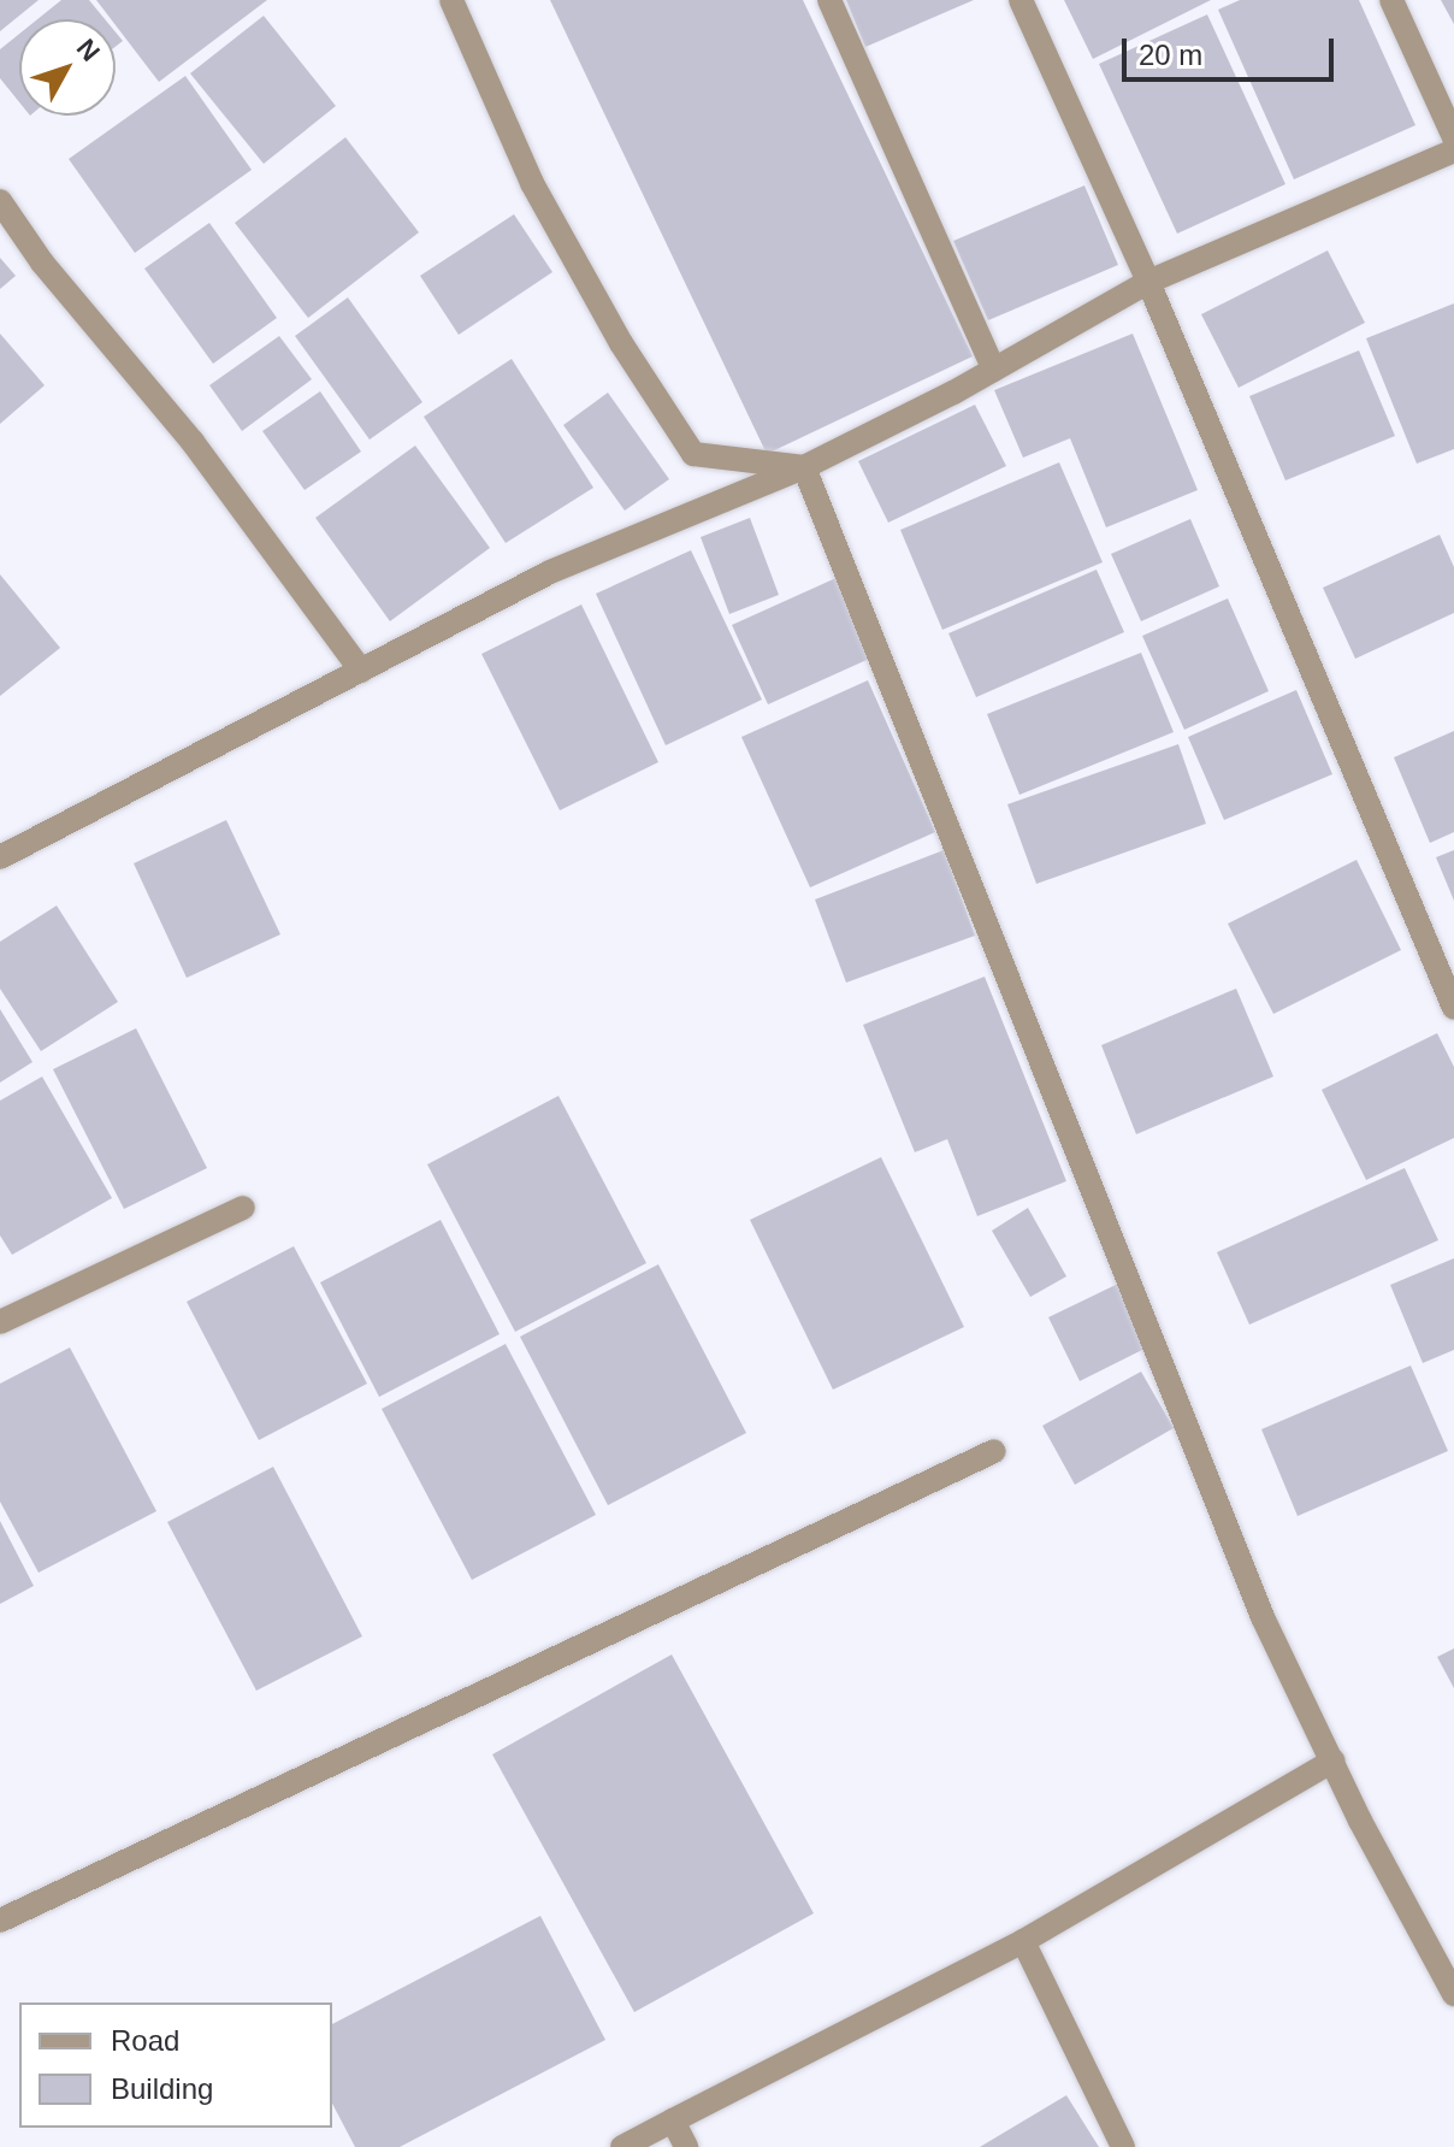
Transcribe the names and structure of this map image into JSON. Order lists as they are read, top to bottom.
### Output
{
  "legend": ["Road", "Building"],
  "scale_bar": "20 m",
  "north": "top right"
}
